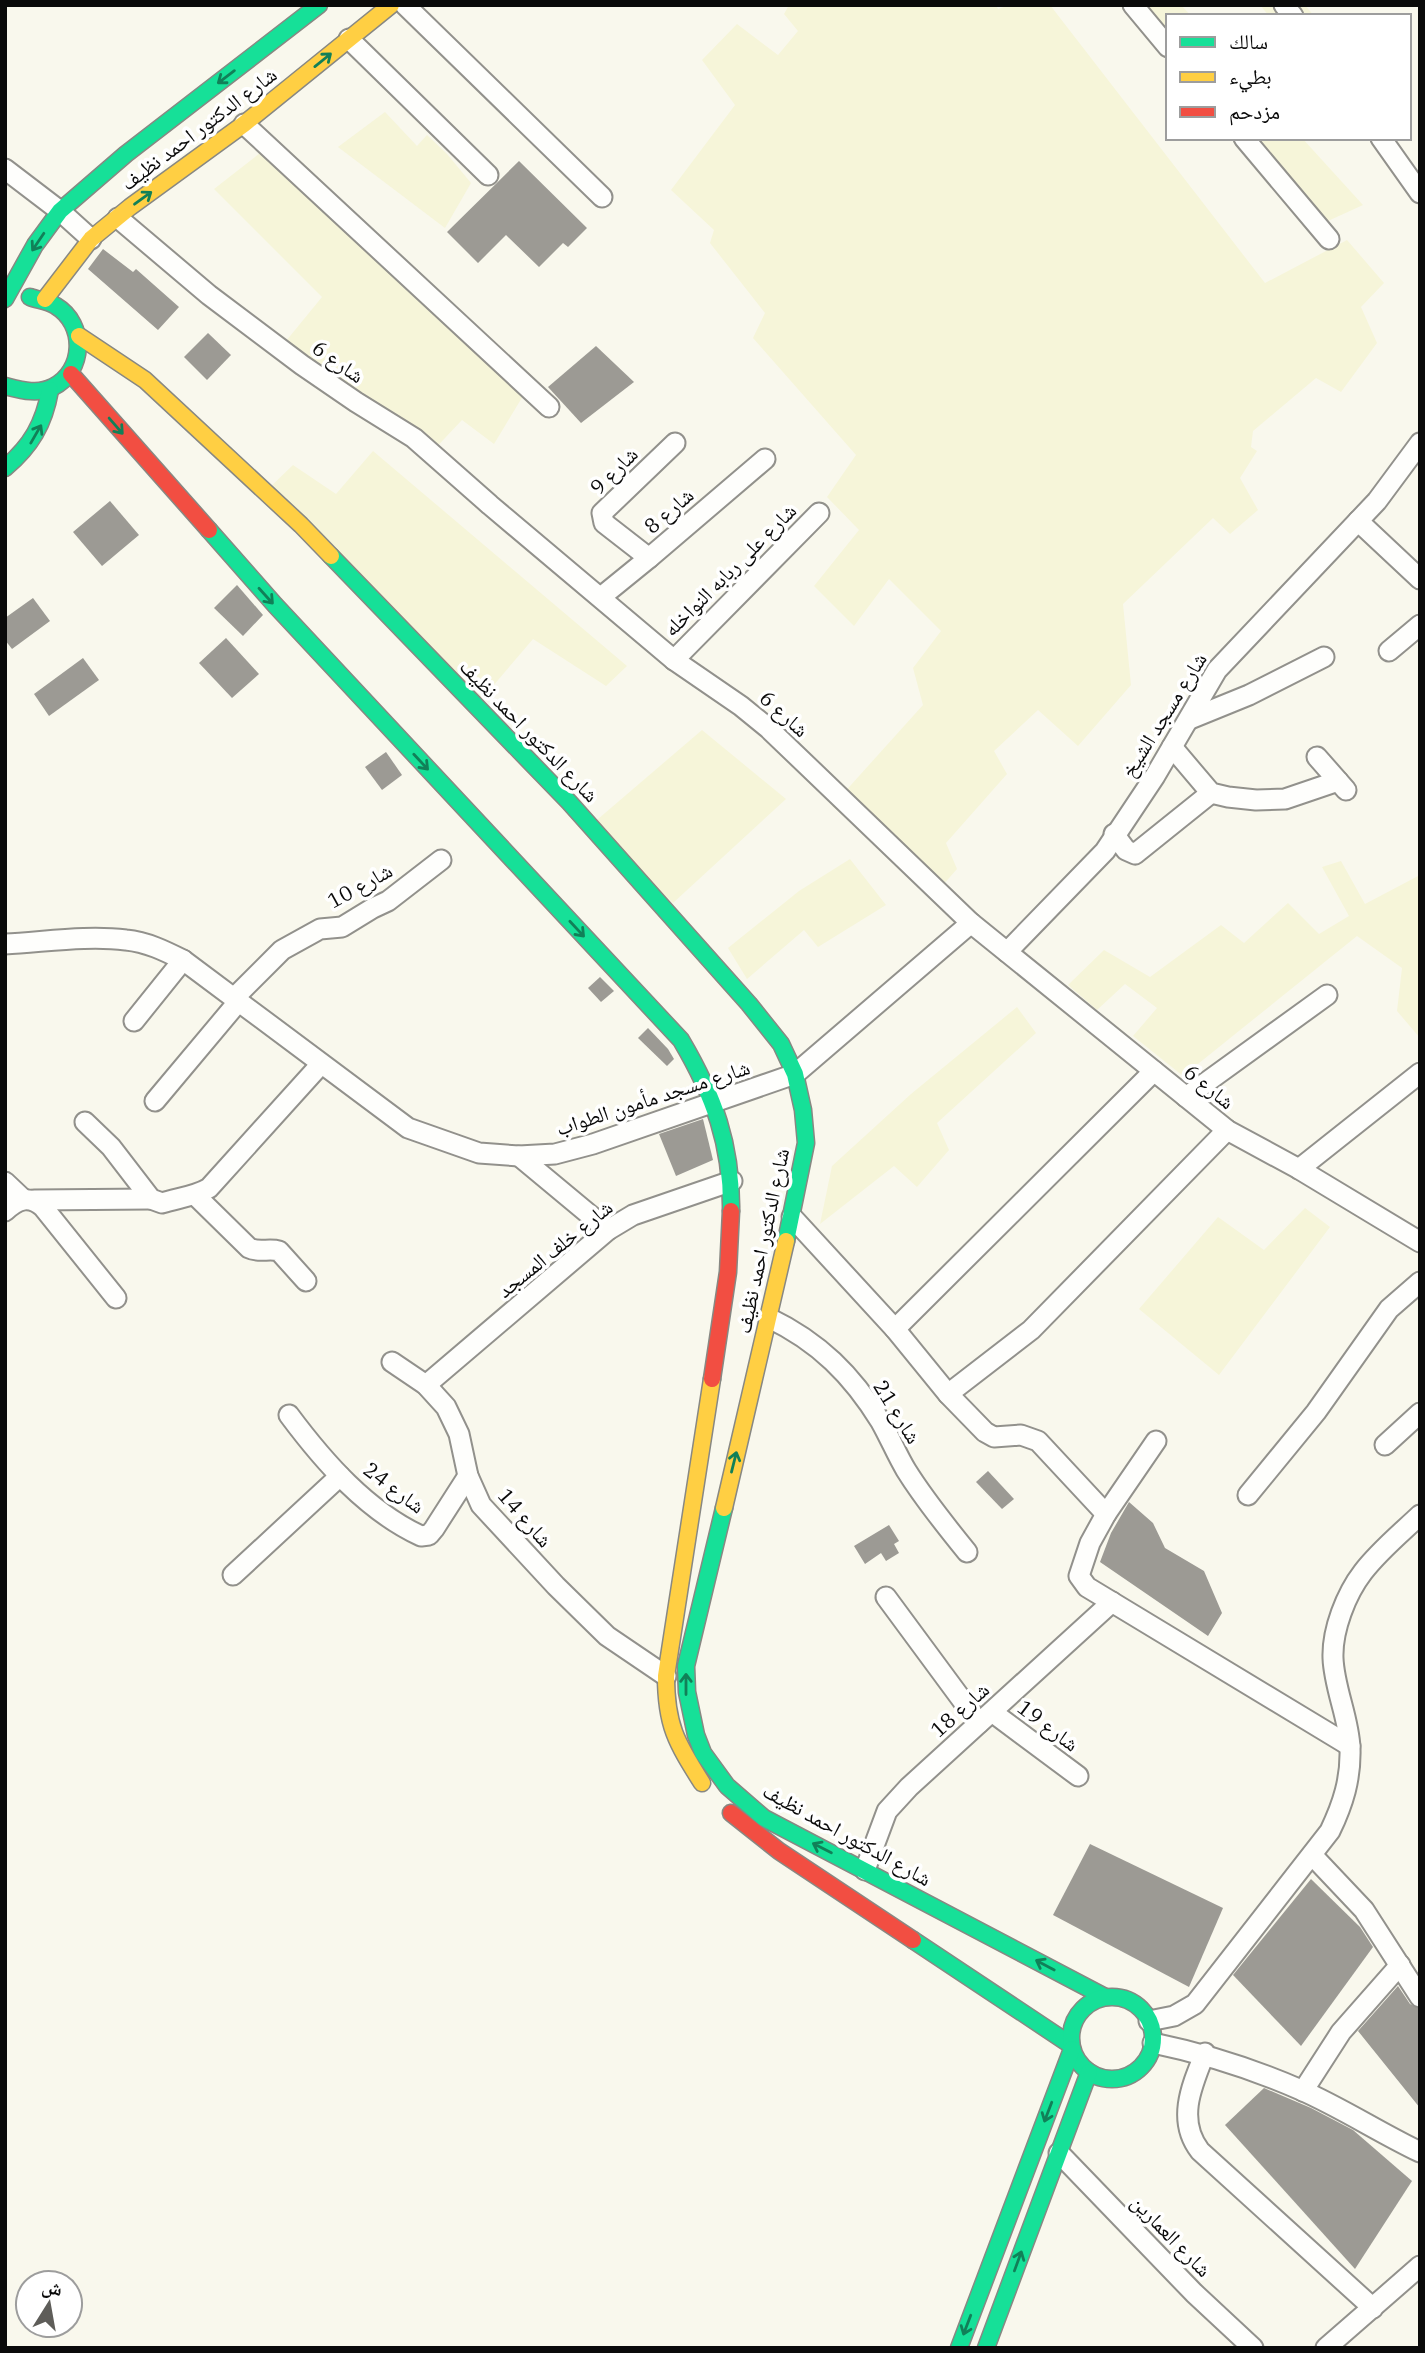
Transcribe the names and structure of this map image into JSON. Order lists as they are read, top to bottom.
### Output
{
  "streets": {
    "main road": ["شارع الدكتور احمد نظيف"],
    "street": [
      "شارع 6",
      "شارع 9",
      "شارع 8",
      "شارع على ربابه النواخله",
      "شارع مسجد الشيخ",
      "شارع 10",
      "شارع مسجد مأمون الطواب",
      "شارع خلف المسجد",
      "شارع 21",
      "شارع 24",
      "شارع 14",
      "شارع 18",
      "شارع 19",
      "شارع العمارين"
    ]
  },
  "crossings": [
    ["شارع الدكتور احمد نظيف", "شارع 6"],
    ["شارع الدكتور احمد نظيف", "شارع مسجد مأمون الطواب"],
    ["شارع الدكتور احمد نظيف", "شارع خلف المسجد"],
    ["شارع الدكتور احمد نظيف", "شارع 21"],
    ["شارع الدكتور احمد نظيف", "شارع 14"],
    ["شارع الدكتور احمد نظيف", "شارع 18"],
    ["شارع 6", "شارع 8"],
    ["شارع 6", "شارع على ربابه النواخله"],
    ["شارع 6", "شارع مسجد الشيخ"],
    ["شارع 6", "شارع مسجد مأمون الطواب"],
    ["شارع 9", "شارع 8"],
    ["شارع 10", "شارع مسجد مأمون الطواب"],
    ["شارع خلف المسجد", "شارع 14"],
    ["شارع 24", "شارع 14"],
    ["شارع 18", "شارع 19"]
  ],
  "legend": ["سالك", "بطيء", "مزدحم"],
  "north": "top"
}
